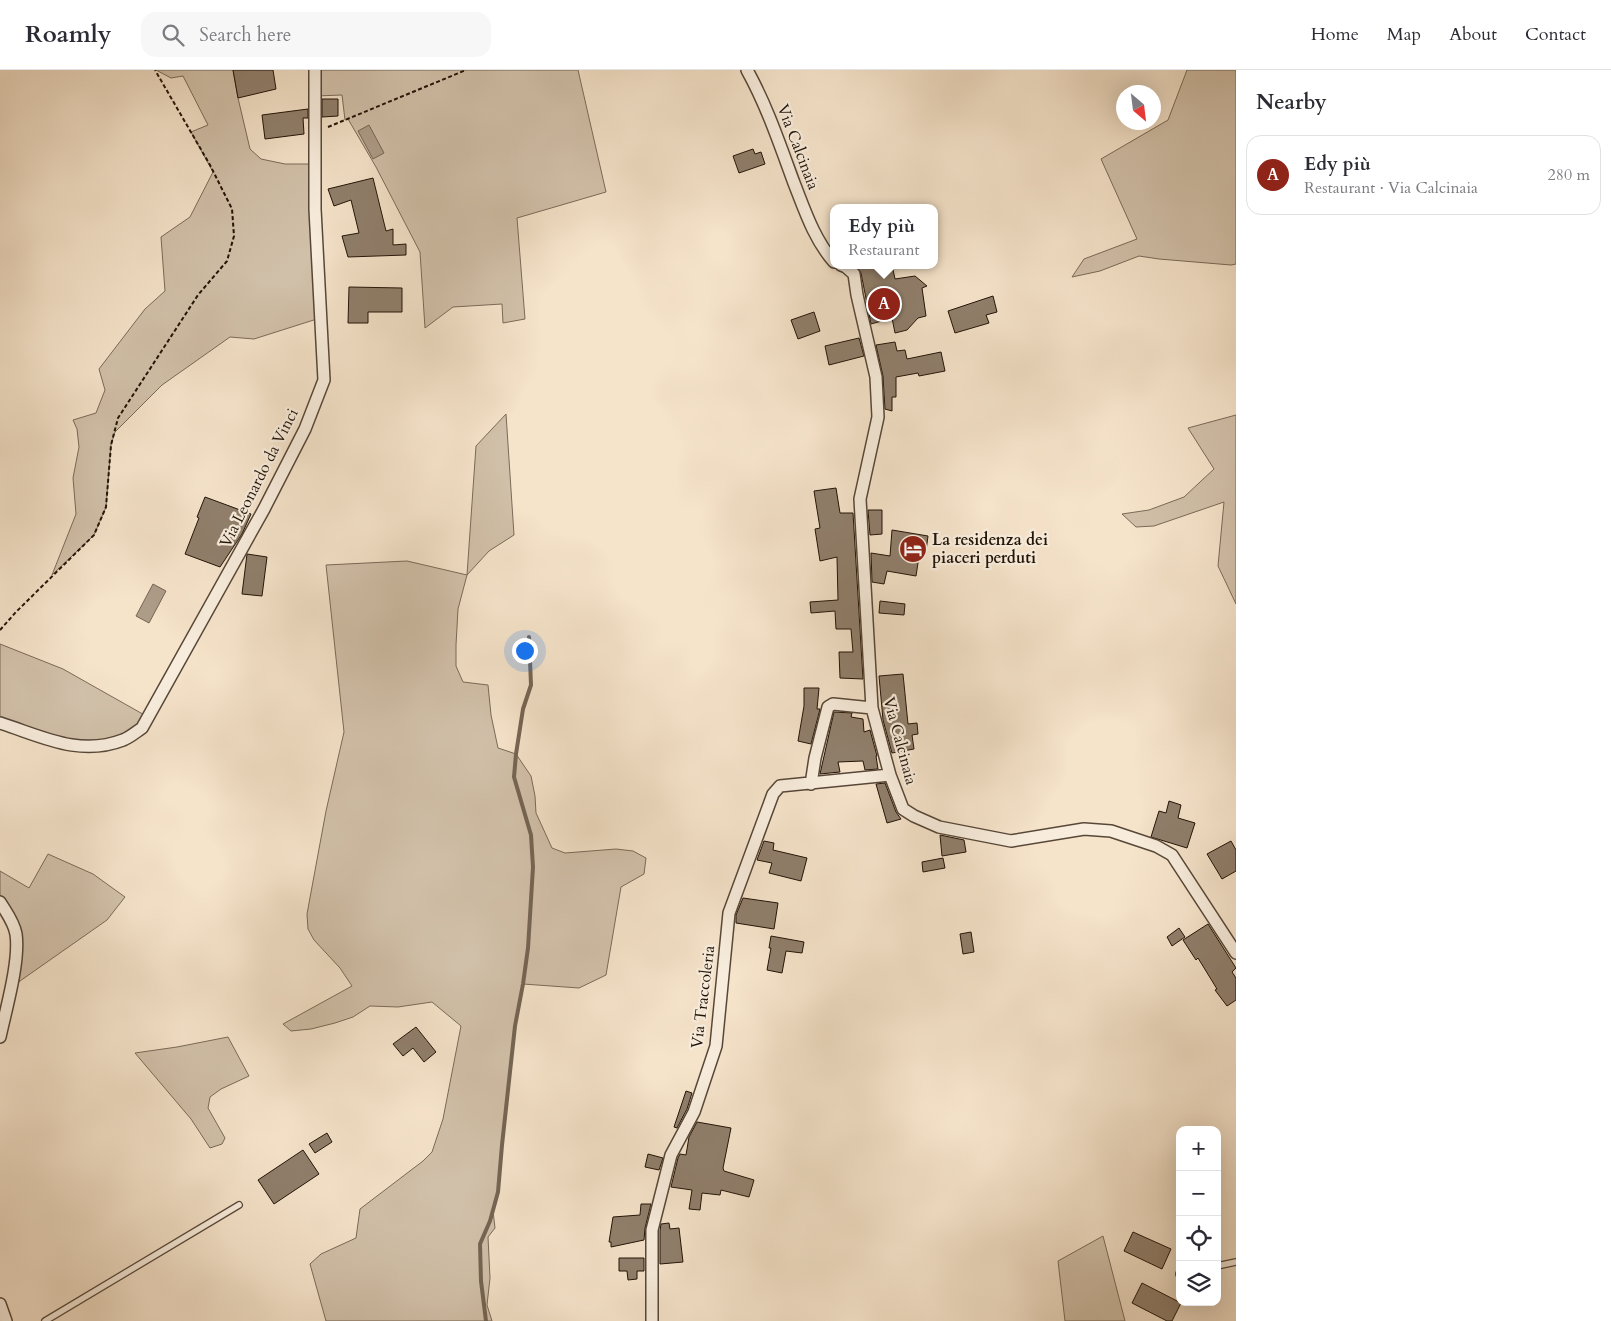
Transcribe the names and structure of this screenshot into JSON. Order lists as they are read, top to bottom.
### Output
{
  "streets": {
    "street": ["Via Calcinaia", "Via Leonardo da Vinci", "Via Traccoleria"]
  },
  "crossings": [
    ["Via Calcinaia", "Via Traccoleria"]
  ],
  "places": {
    "hotel": ["La residenza dei piaceri perduti"]
  },
  "north": "bottom right",
  "page": {
    "header": "Roamly",
    "search": "Search here",
    "nav": [
      "Home",
      "Map",
      "About",
      "Contact"
    ],
    "heading": "Nearby",
    "list": [
      {
        "mark": "A",
        "name": "Edy più",
        "note": "Restaurant · Via Calcinaia",
        "value": "280 m"
      }
    ],
    "popup": ["Edy più", "Restaurant"],
    "pins": "A",
    "map_buttons": ["+", "−"]
  }
}
